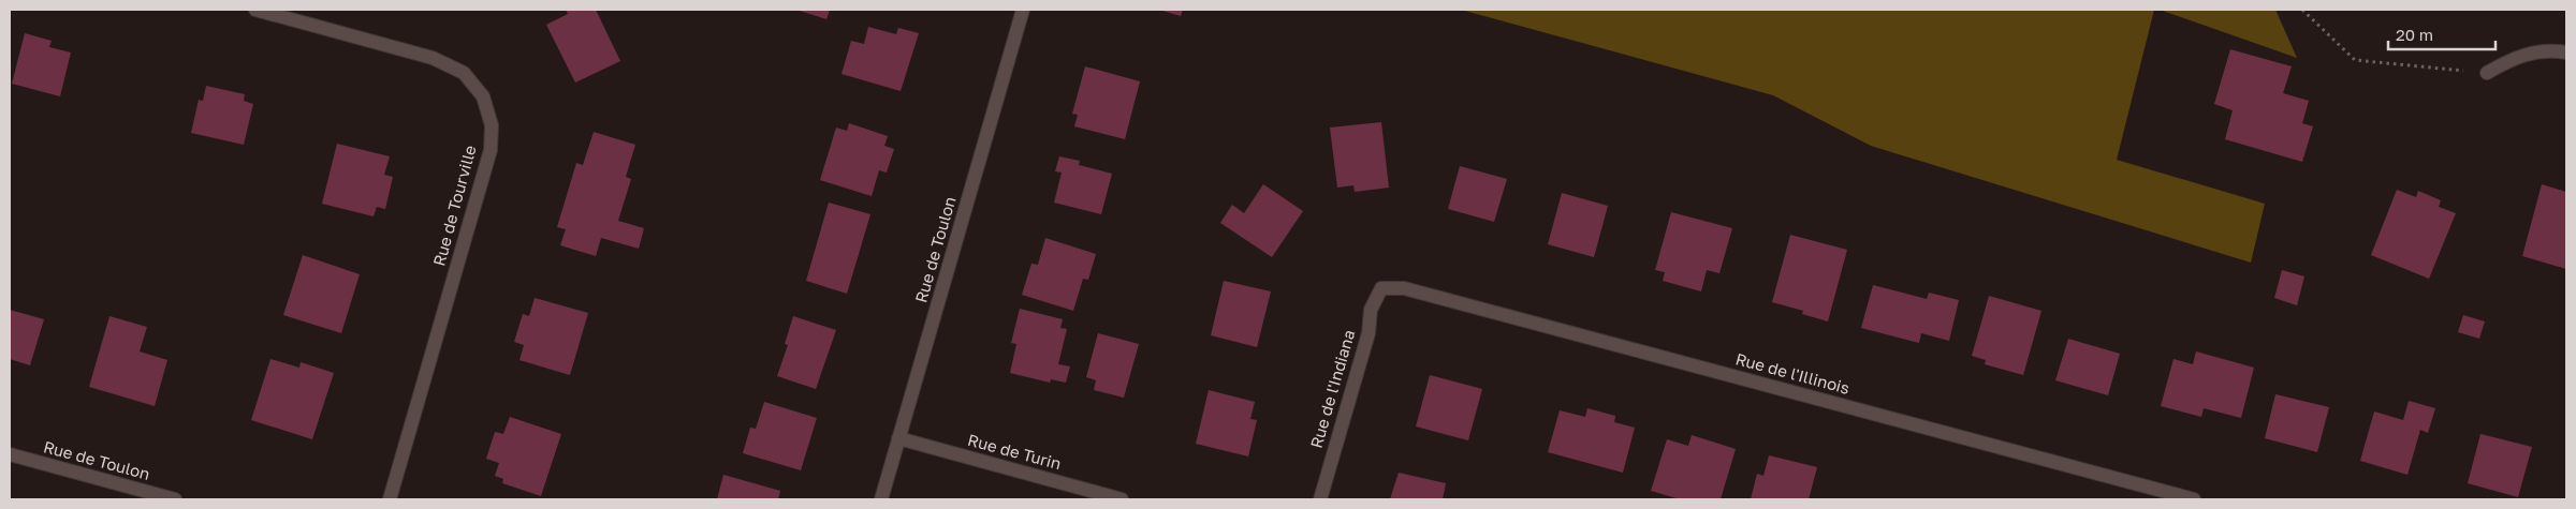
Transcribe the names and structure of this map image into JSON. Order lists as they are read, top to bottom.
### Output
{
  "streets": {
    "street": [
      "Rue de Tourville",
      "Rue de Toulon",
      "Rue de l'Illinois",
      "Rue de l'Indiana",
      "Rue de Turin"
    ]
  },
  "crossings": [
    ["Rue de Toulon", "Rue de Turin"],
    ["Rue de l'Illinois", "Rue de l'Indiana"]
  ],
  "scale_bar": "20 m"
}
